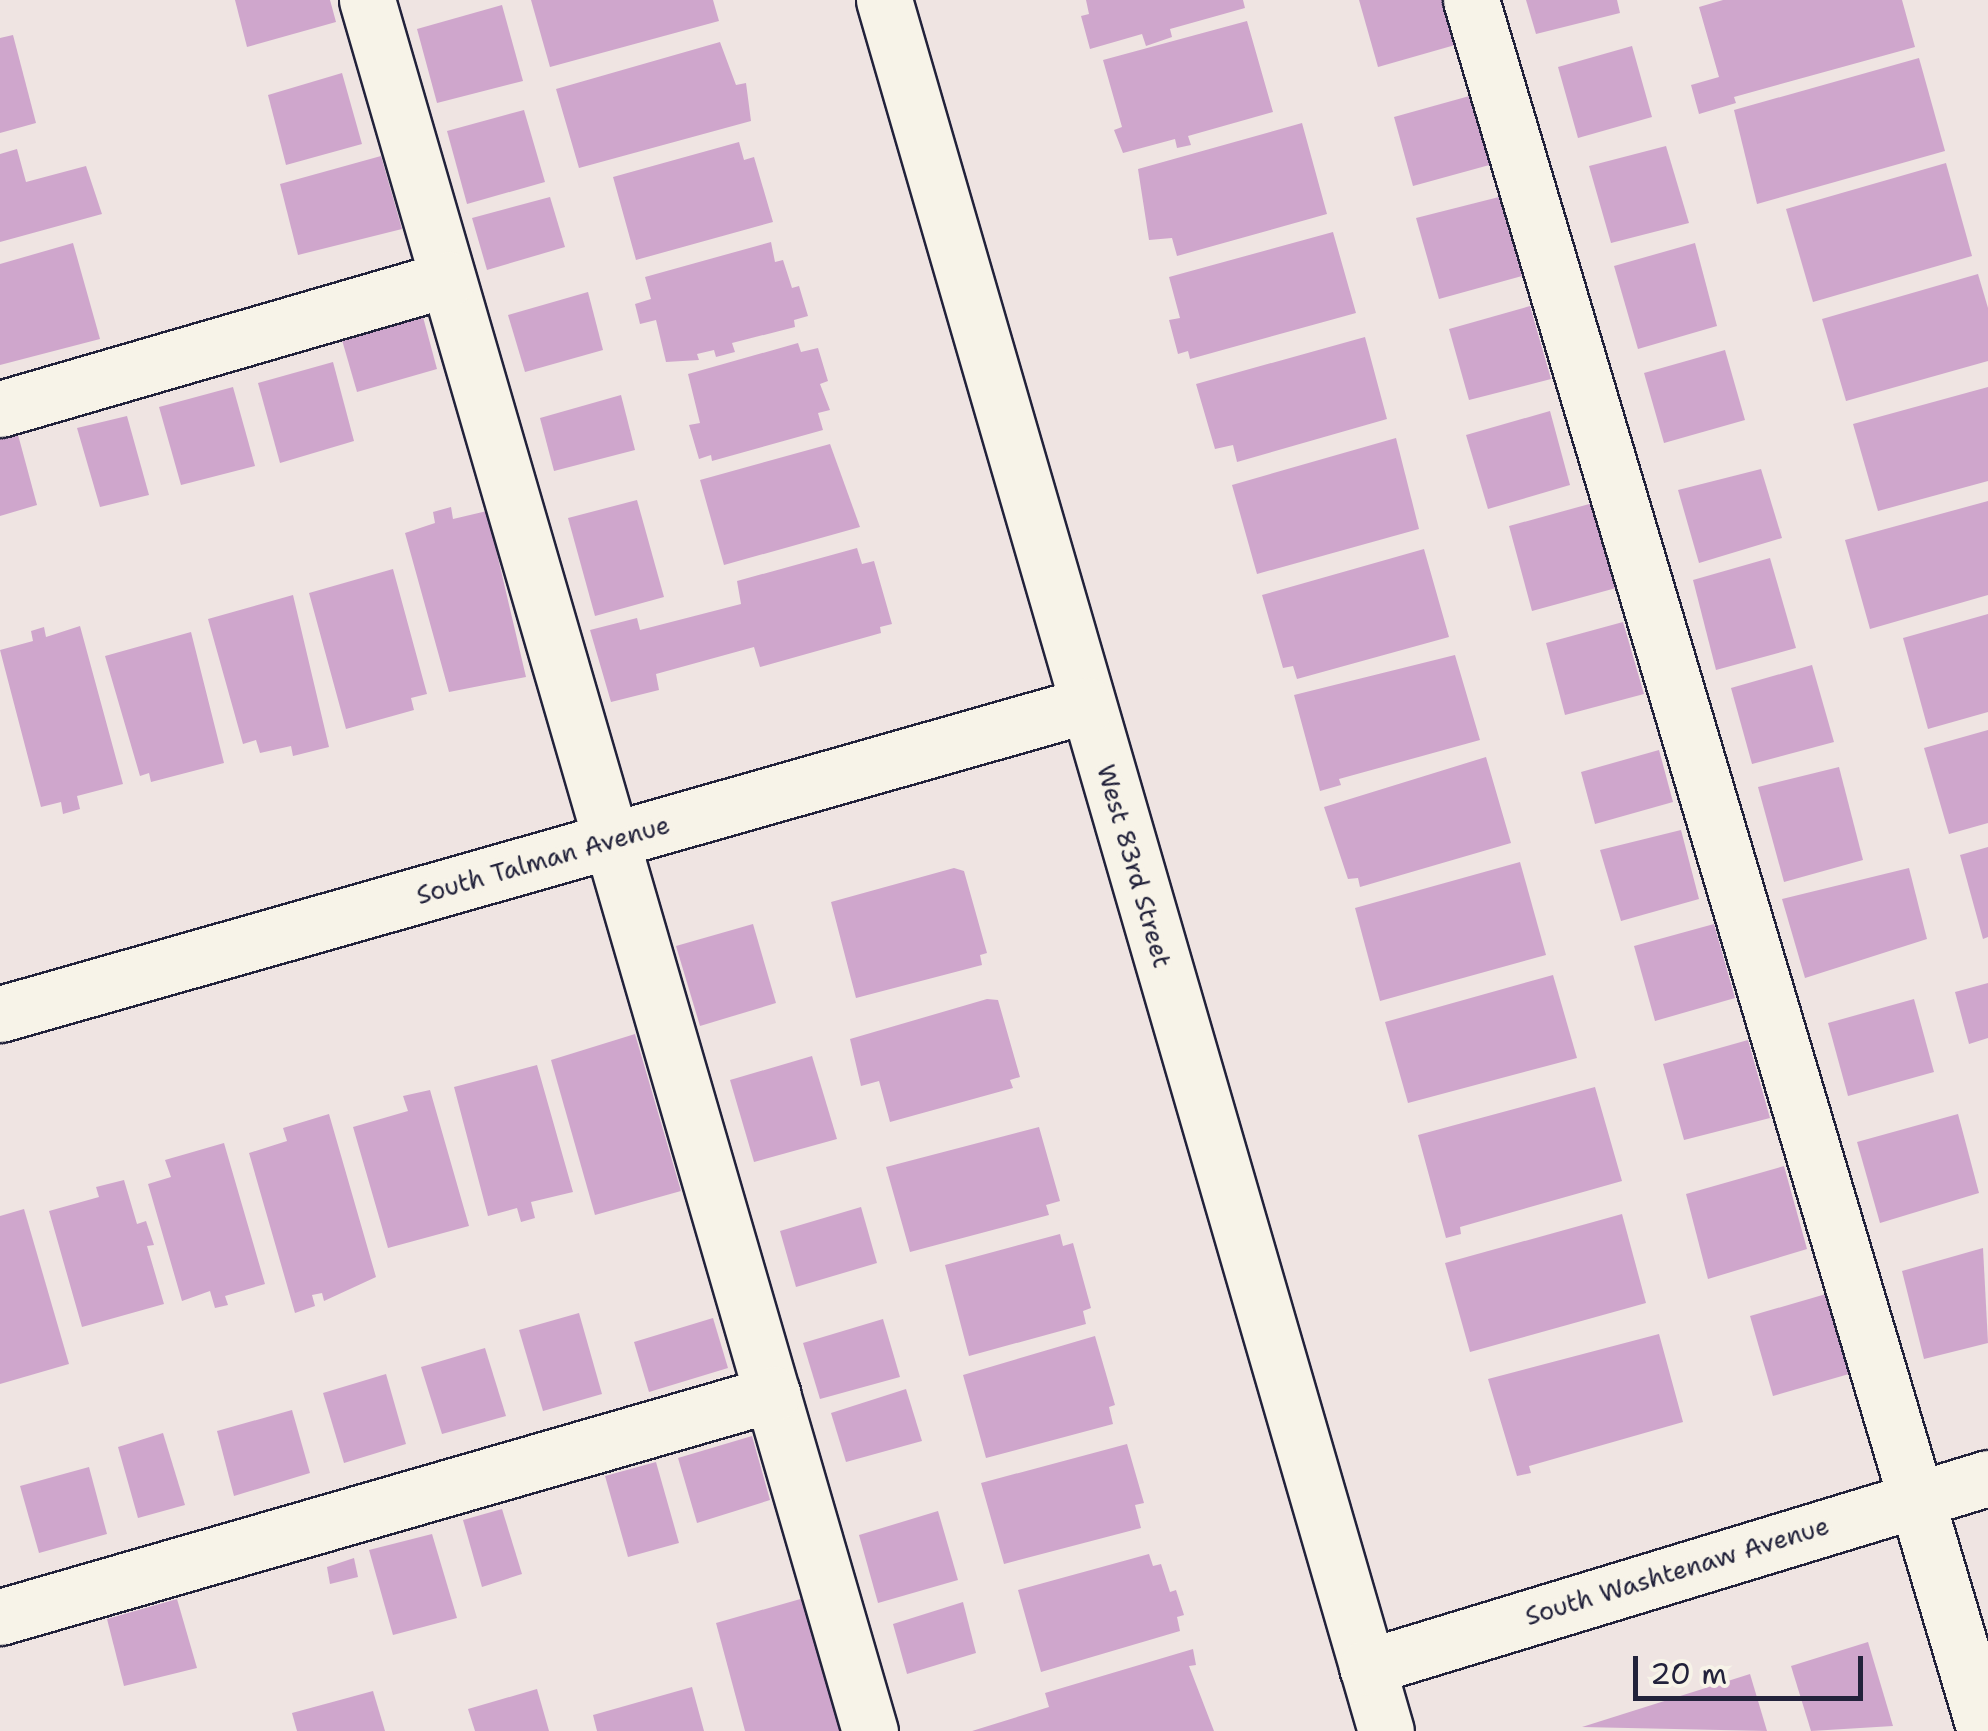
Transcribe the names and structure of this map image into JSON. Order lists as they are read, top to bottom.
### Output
{
  "streets": {
    "street": ["South Talman Avenue", "West 83rd Street", "South Washtenaw Avenue"]
  },
  "crossings": [
    ["South Talman Avenue", "West 83rd Street"],
    ["West 83rd Street", "South Washtenaw Avenue"]
  ],
  "scale_bar": "20 m"
}
